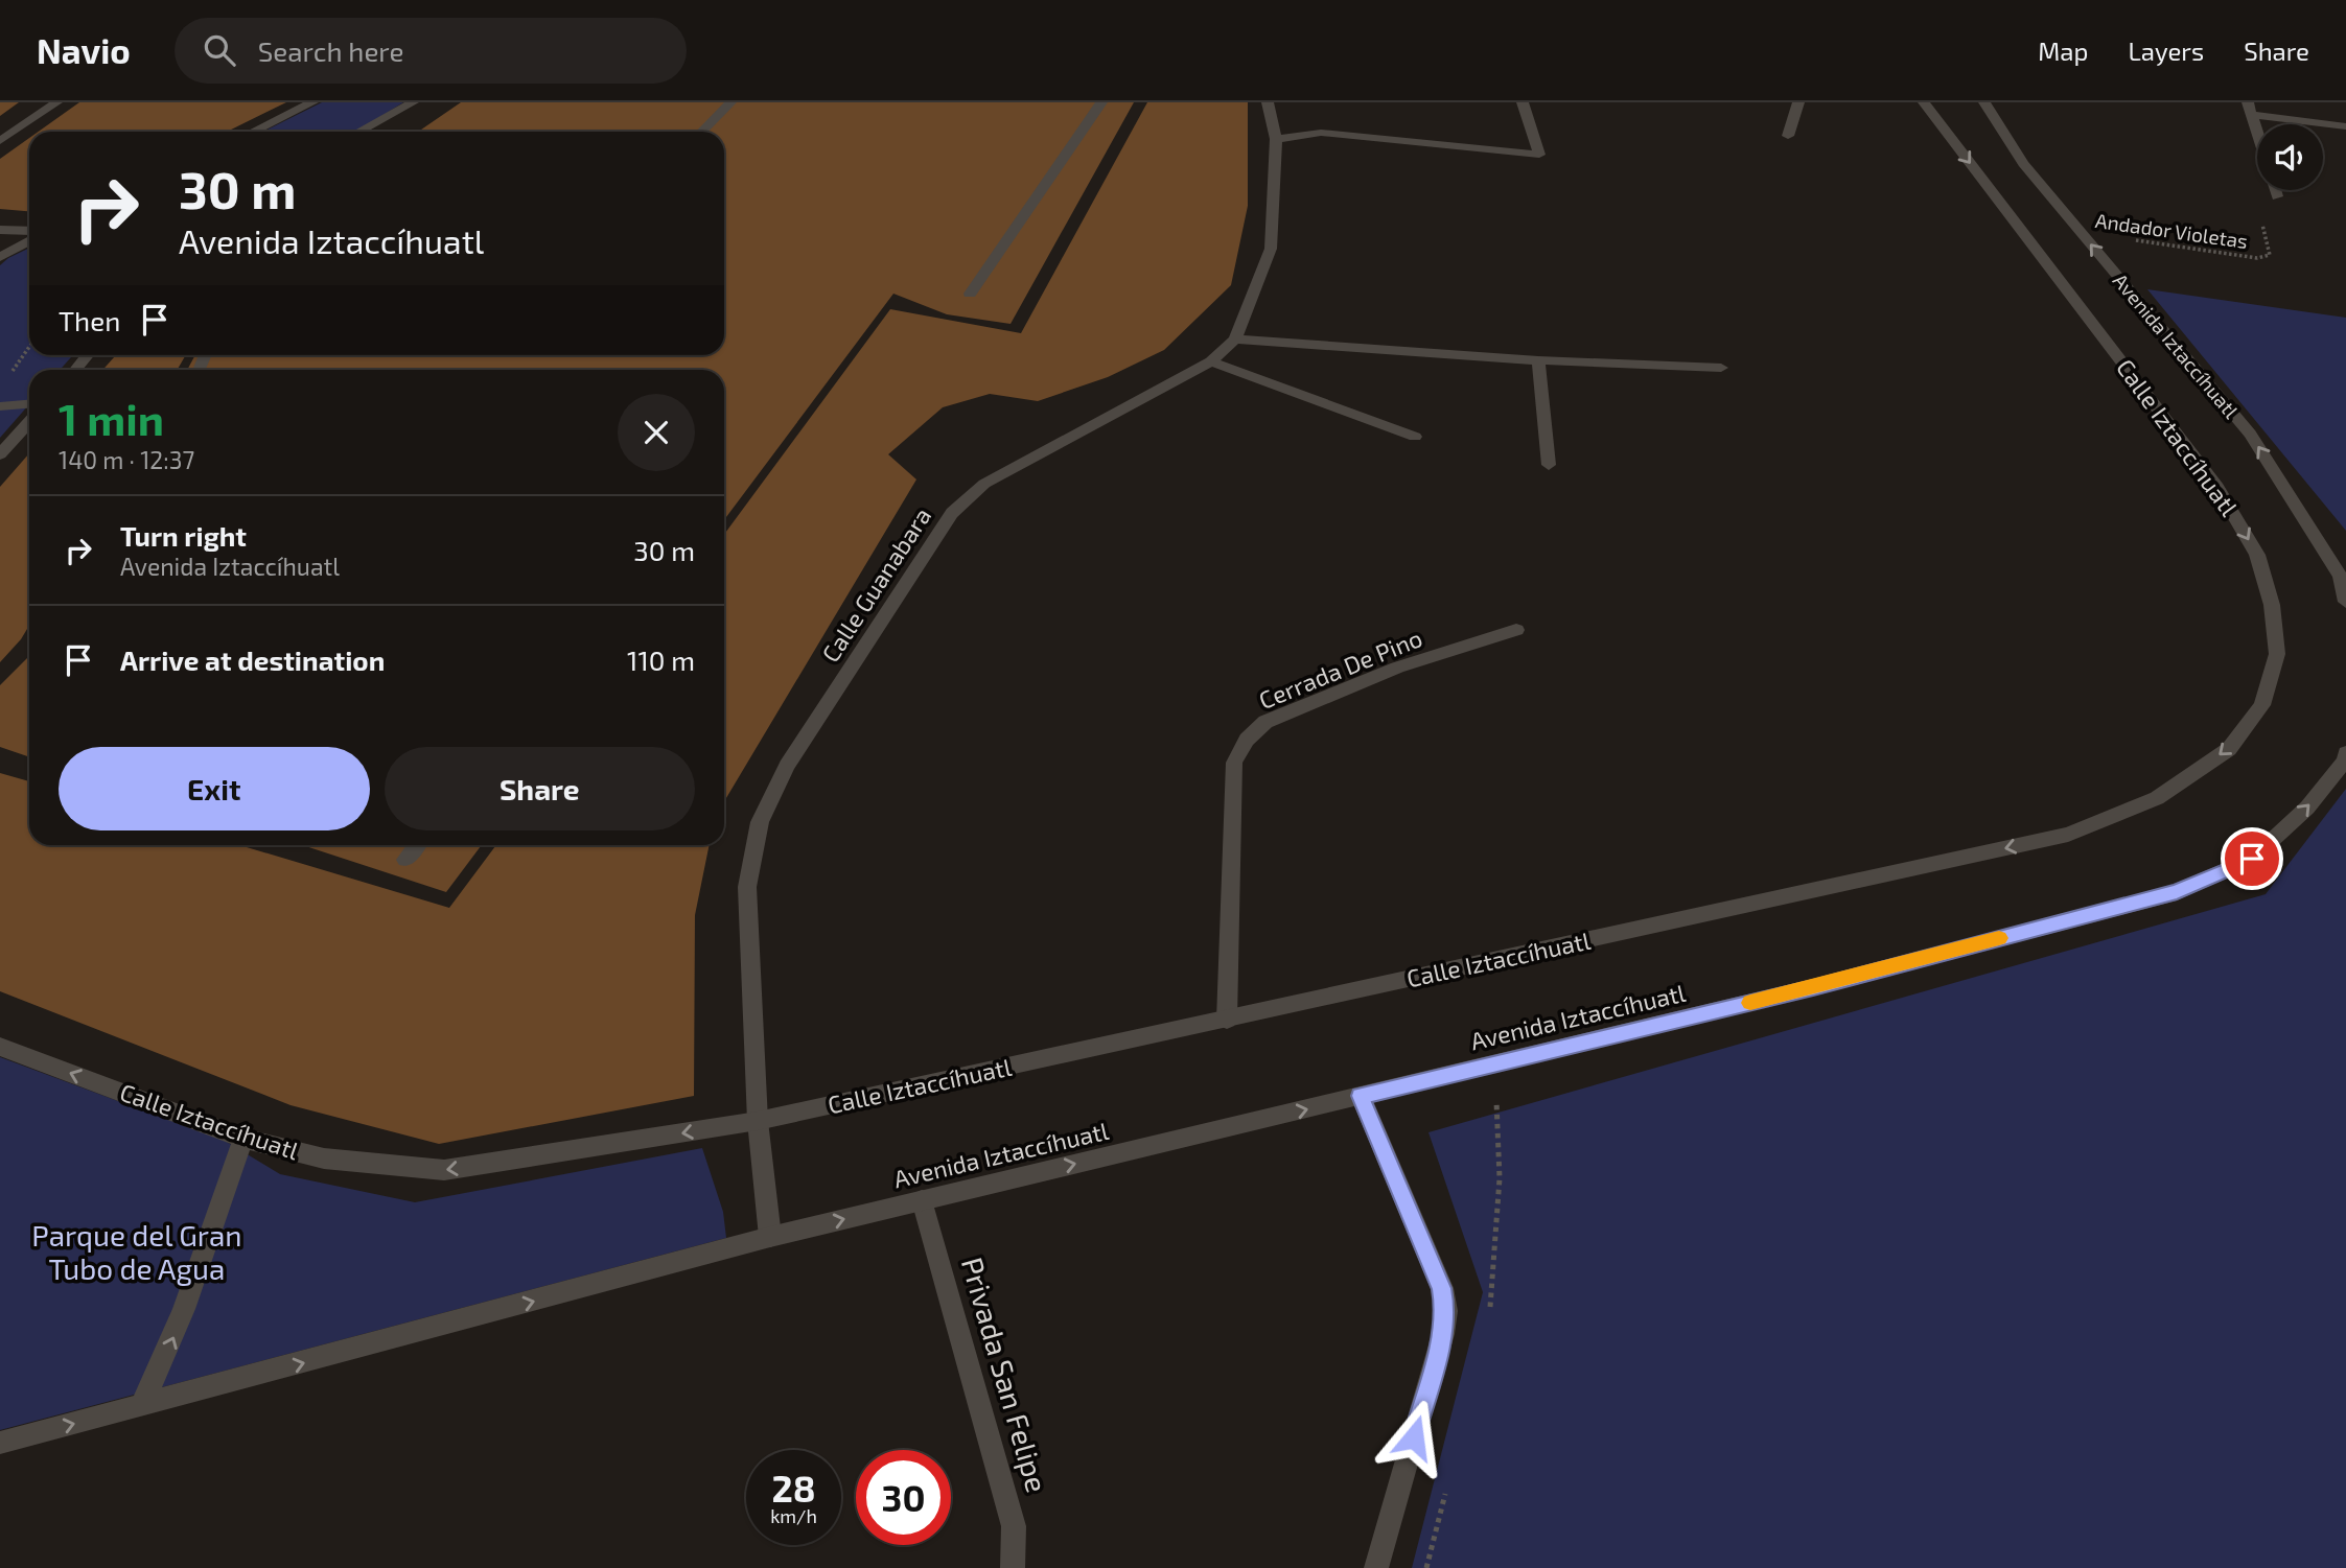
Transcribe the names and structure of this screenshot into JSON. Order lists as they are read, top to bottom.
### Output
{
  "streets": {
    "street": [
      "Avenida Iztaccíhuatl",
      "Calle Iztaccíhuatl",
      "Calle Guanabara",
      "Cerrada De Pino",
      "Privada San Felipe"
    ],
    "path": ["Andador Violetas"]
  },
  "crossings": [
    ["Andador Violetas", "Avenida Iztaccíhuatl"],
    ["Avenida Iztaccíhuatl", "Calle Guanabara"],
    ["Avenida Iztaccíhuatl", "Privada San Felipe"],
    ["Calle Iztaccíhuatl", "Calle Guanabara"],
    ["Calle Iztaccíhuatl", "Cerrada De Pino"]
  ],
  "parks": ["Parque del Gran Tubo de Agua"],
  "page": {
    "header": "Navio",
    "search": "Search here",
    "nav": ["Map", "Layers", "Share"],
    "turn": ["30 m", "Avenida Iztaccíhuatl"],
    "then": "Then",
    "heading": ["1 min", "140 m · 12:37"],
    "list": [
      {
        "name": "Turn right",
        "note": "Avenida Iztaccíhuatl",
        "value": "30 m"
      },
      {
        "name": "Arrive at destination",
        "value": "110 m"
      }
    ],
    "buttons": ["Exit", "Share"],
    "speed": "28 km/h",
    "limit": "30"
  }
}
